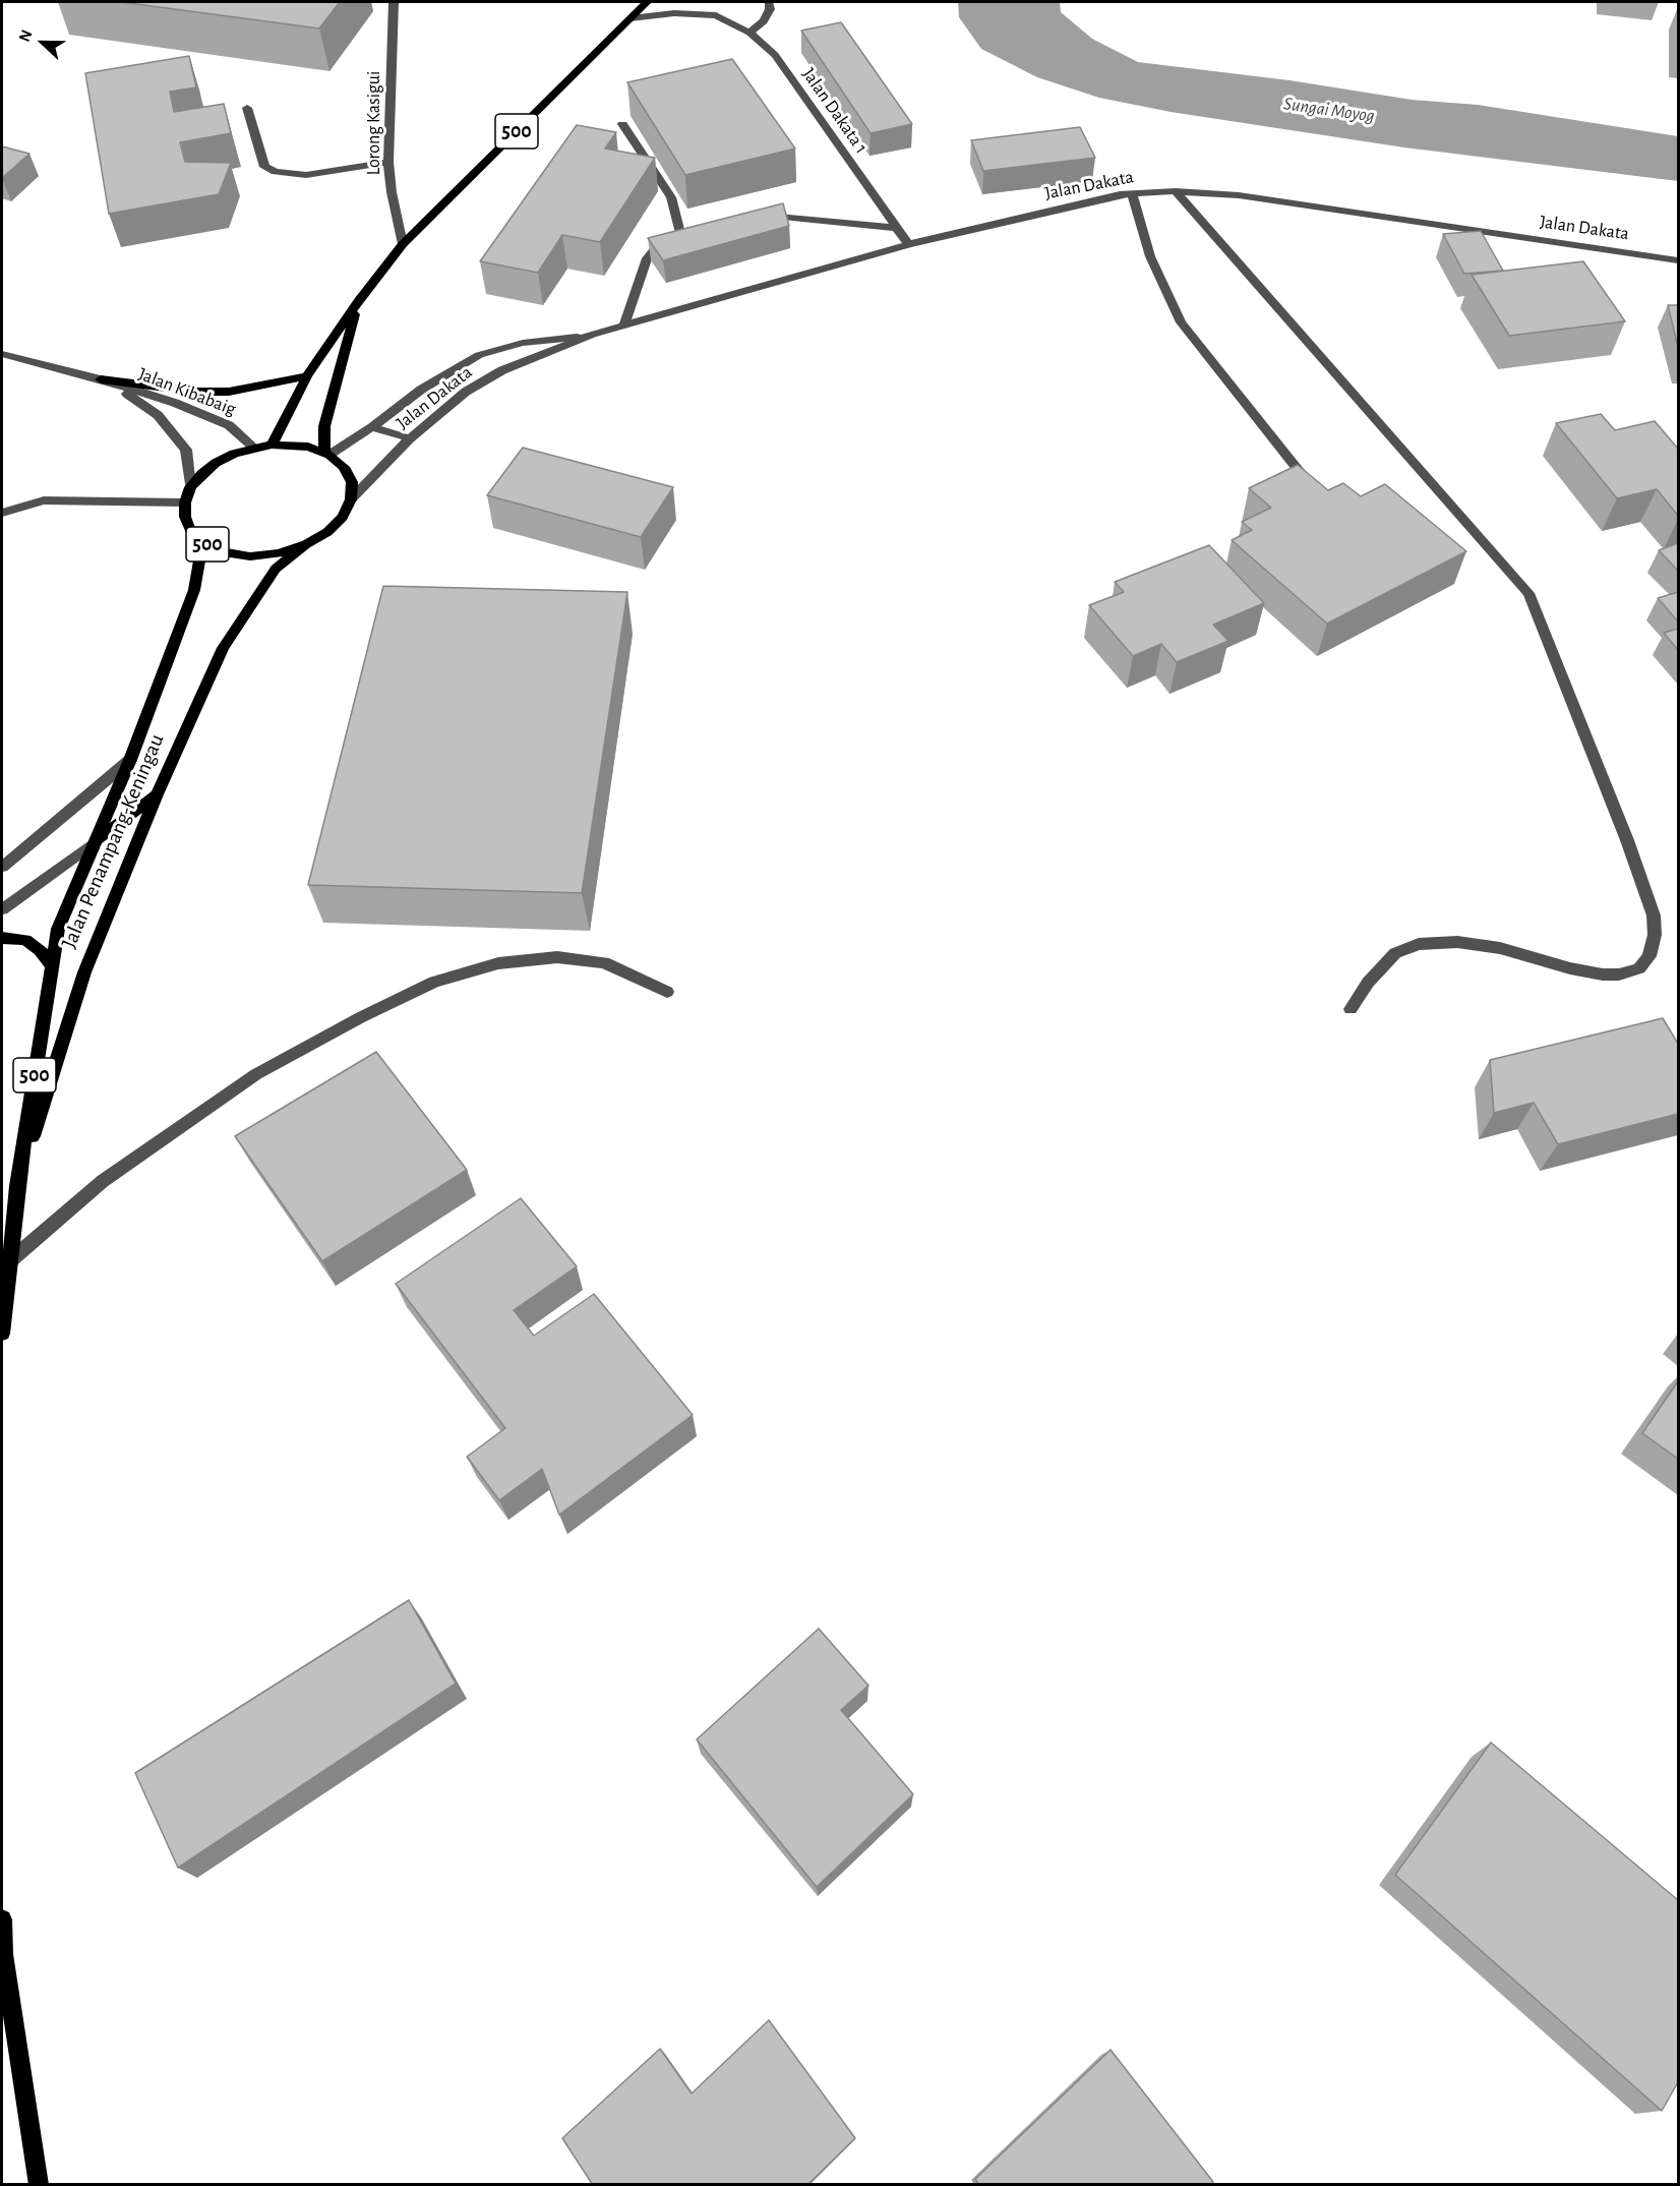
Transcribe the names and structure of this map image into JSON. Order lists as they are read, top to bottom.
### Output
{
  "streets": {
    "main road": ["500", "Jalan Penampang-Keningau"],
    "street": [
      "Jalan Dakata 1",
      "Lorong Kasigui",
      "Jalan Dakata",
      "Jalan Kibabaig"
    ]
  },
  "crossings": [
    ["Jalan Dakata 1", "500"],
    ["Jalan Dakata 1", "Jalan Dakata"],
    ["Lorong Kasigui", "500"],
    ["500", "Jalan Dakata"],
    ["500", "Jalan Kibabaig"],
    ["500", "Jalan Penampang-Keningau"],
    ["Jalan Dakata", "Jalan Kibabaig"],
    ["Jalan Dakata", "Jalan Penampang-Keningau"],
    ["Jalan Kibabaig", "Jalan Penampang-Keningau"]
  ],
  "water": ["Sungai Moyog"],
  "north": "left"
}
